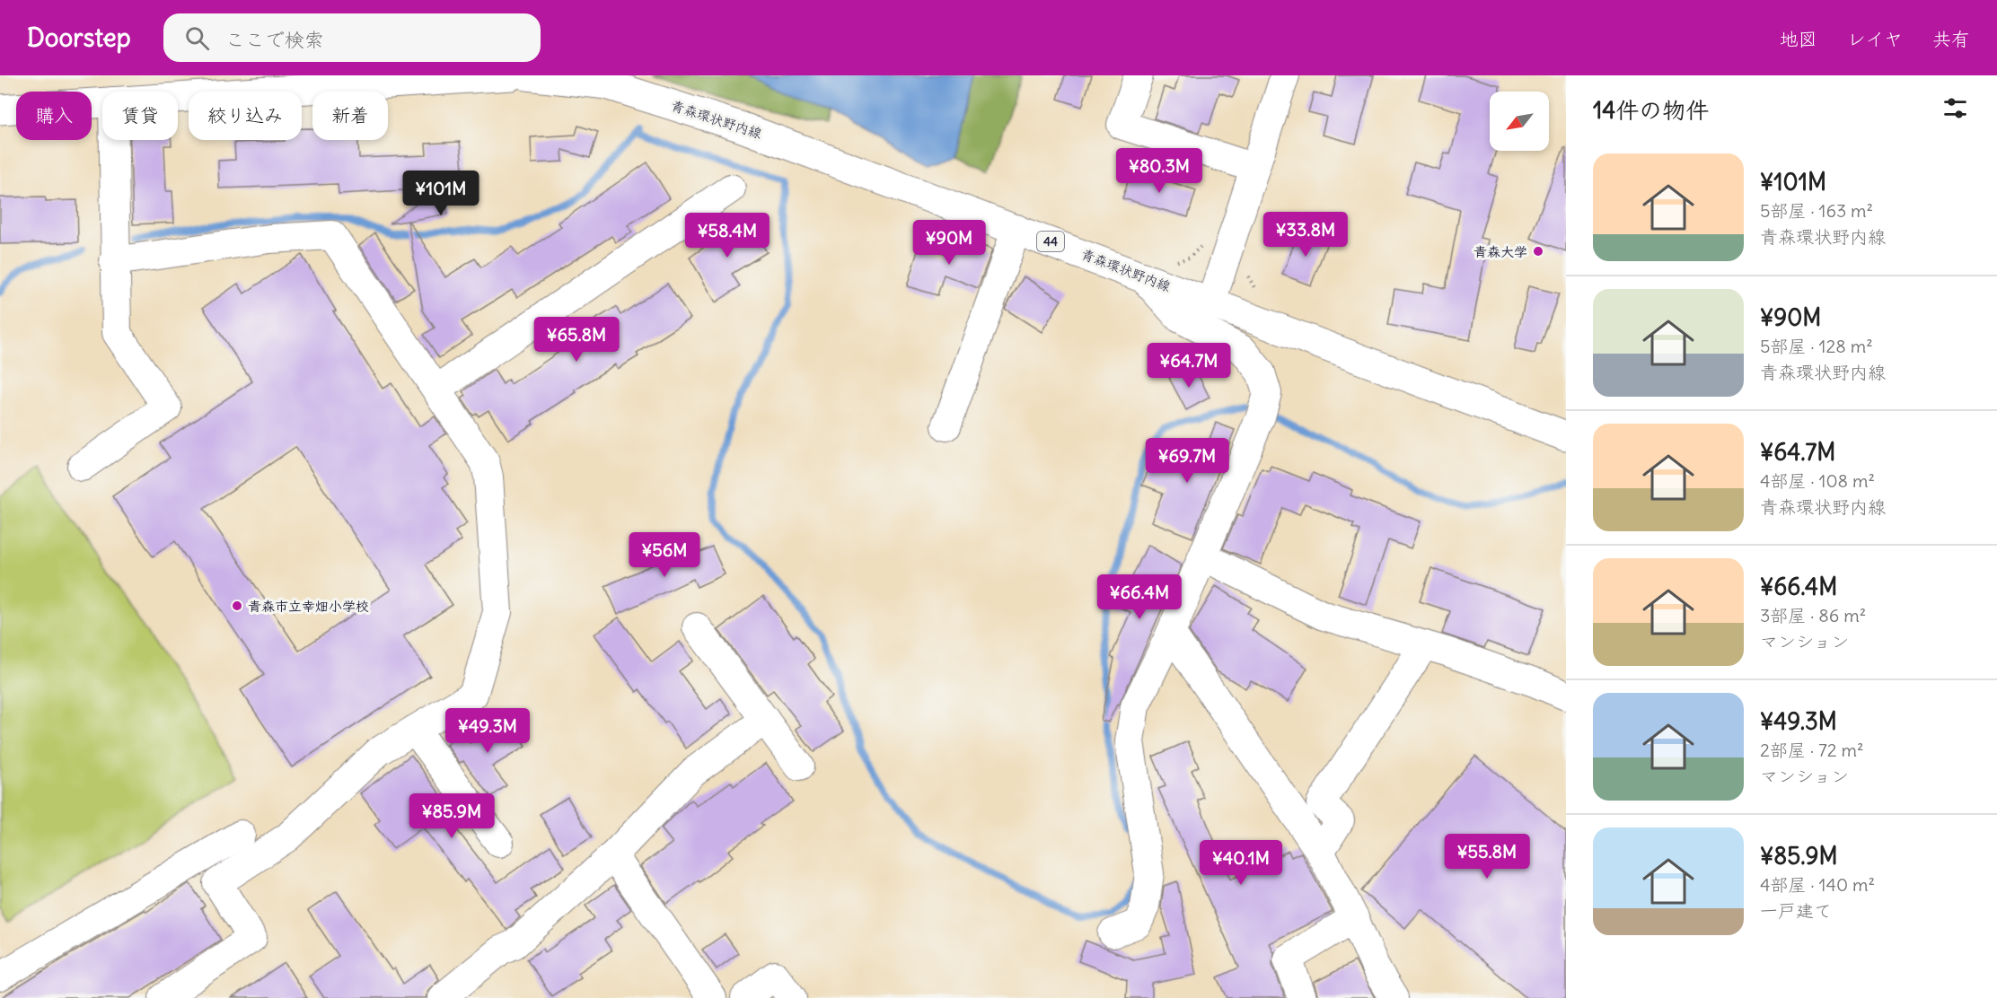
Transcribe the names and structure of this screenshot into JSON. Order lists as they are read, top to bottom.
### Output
{
  "streets": {
    "main road": ["青森環状野内線", "44"]
  },
  "places": ["青森大学", "青森市立幸畑小学校"],
  "north": "bottom left",
  "page": {
    "header": "Doorstep",
    "search": "ここで検索",
    "nav": ["地図", "レイヤ", "共有"],
    "heading": "14件の物件",
    "chip": [
      "購入",
      "賃貸",
      "絞り込み",
      "新着"
    ],
    "list": [
      {
        "name": "¥101M",
        "note": "5部屋 · 163 m² · 青森環状野内線"
      },
      {
        "name": "¥90M",
        "note": "5部屋 · 128 m² · 青森環状野内線"
      },
      {
        "name": "¥64.7M",
        "note": "4部屋 · 108 m² · 青森環状野内線"
      },
      {
        "name": "¥66.4M",
        "note": "3部屋 · 86 m² · マンション"
      },
      {
        "name": "¥49.3M",
        "note": "2部屋 · 72 m² · マンション"
      },
      {
        "name": "¥85.9M",
        "note": "4部屋 · 140 m² · 一戸建て"
      }
    ],
    "price": [
      "¥80.3M",
      "¥101M",
      "¥33.8M",
      "¥58.4M",
      "¥90M",
      "¥65.8M",
      "¥64.7M",
      "¥69.7M",
      "¥56M",
      "¥66.4M",
      "¥49.3M",
      "¥85.9M",
      "¥55.8M",
      "¥40.1M"
    ]
  }
}
